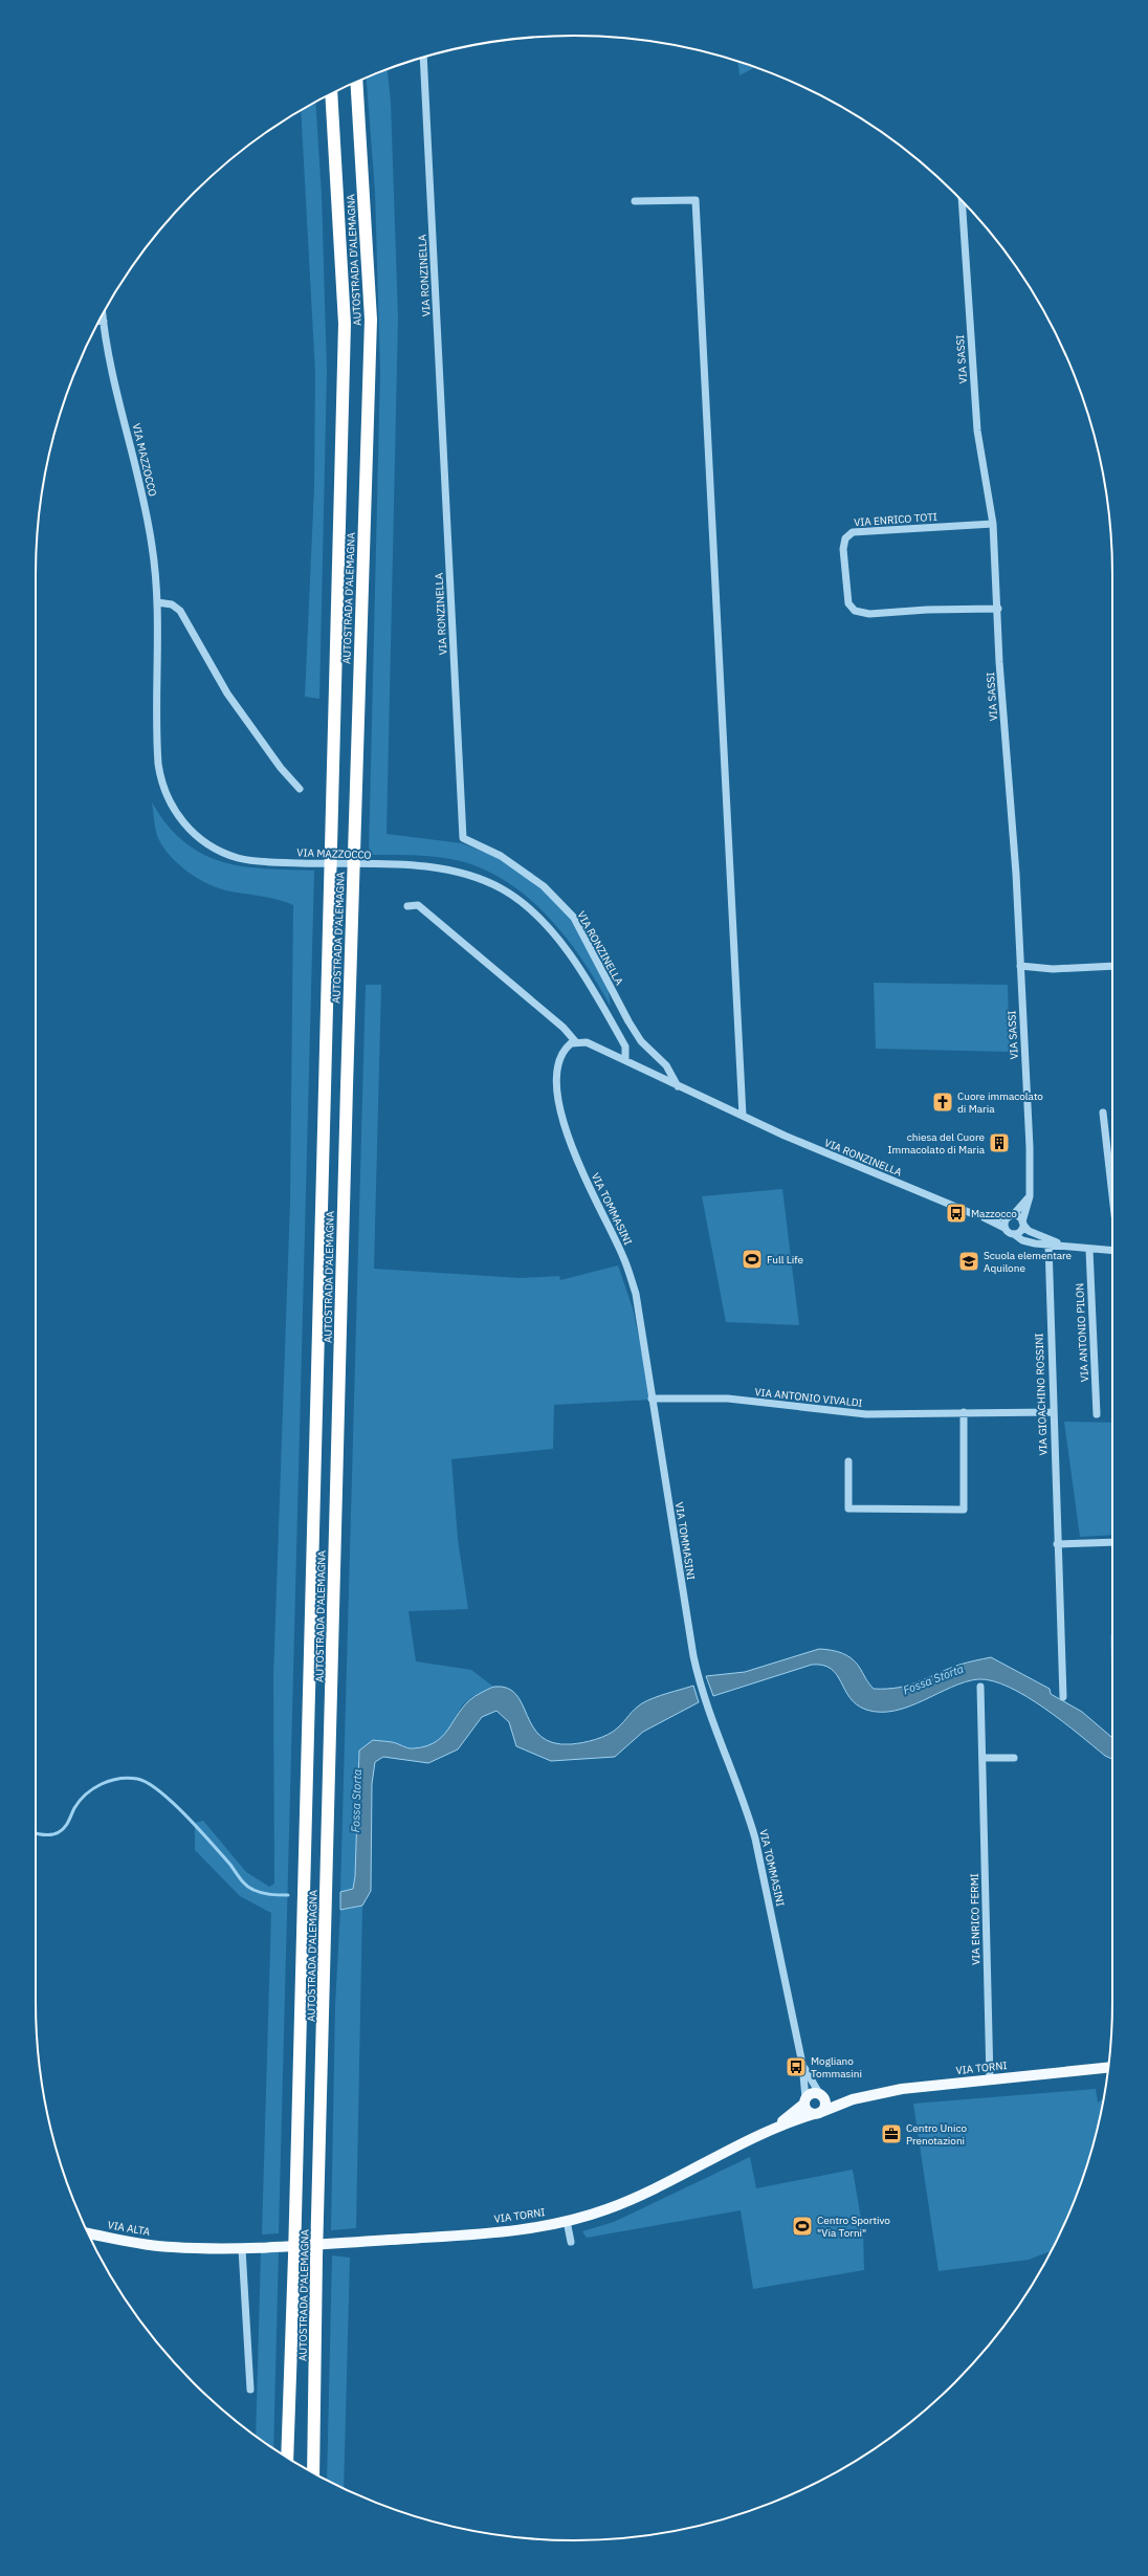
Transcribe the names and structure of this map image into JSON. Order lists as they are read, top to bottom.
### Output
{
  "streets": {
    "highway": ["AUTOSTRADA D'ALEMAGNA"],
    "main road": ["VIA TORNI", "VIA ALTA"],
    "street": [
      "VIA RONZINELLA",
      "VIA SASSI",
      "VIA MAZZOCCO",
      "VIA ENRICO TOTI",
      "VIA TOMMASINI",
      "VIA ANTONIO PILON",
      "VIA GIOACHINO ROSSINI",
      "VIA ANTONIO VIVALDI",
      "VIA ENRICO FERMI"
    ]
  },
  "crossings": [
    ["VIA RONZINELLA", "VIA SASSI"],
    ["VIA RONZINELLA", "VIA MAZZOCCO"],
    ["VIA RONZINELLA", "VIA TOMMASINI"],
    ["VIA RONZINELLA", "VIA ANTONIO PILON"],
    ["VIA RONZINELLA", "VIA GIOACHINO ROSSINI"],
    ["VIA SASSI", "VIA ENRICO TOTI"],
    ["VIA TOMMASINI", "VIA ANTONIO VIVALDI"],
    ["VIA TOMMASINI", "VIA TORNI"],
    ["VIA GIOACHINO ROSSINI", "VIA ANTONIO VIVALDI"],
    ["VIA ENRICO FERMI", "VIA TORNI"],
    ["VIA TORNI", "VIA ALTA"]
  ],
  "water": ["Fossa Storta"],
  "places": {
    "church": ["Cuore immacolato di Maria"],
    "building": ["chiesa del Cuore Immacolato di Maria"],
    "bus stop": ["Mazzocco", "Mogliano Tommasini"],
    "sports": ["Full Life", "Centro Sportivo \"Via Torni\""],
    "school or university": ["Scuola elementare Aquilone"],
    "office": ["Centro Unico Prenotazioni"]
  }
}
